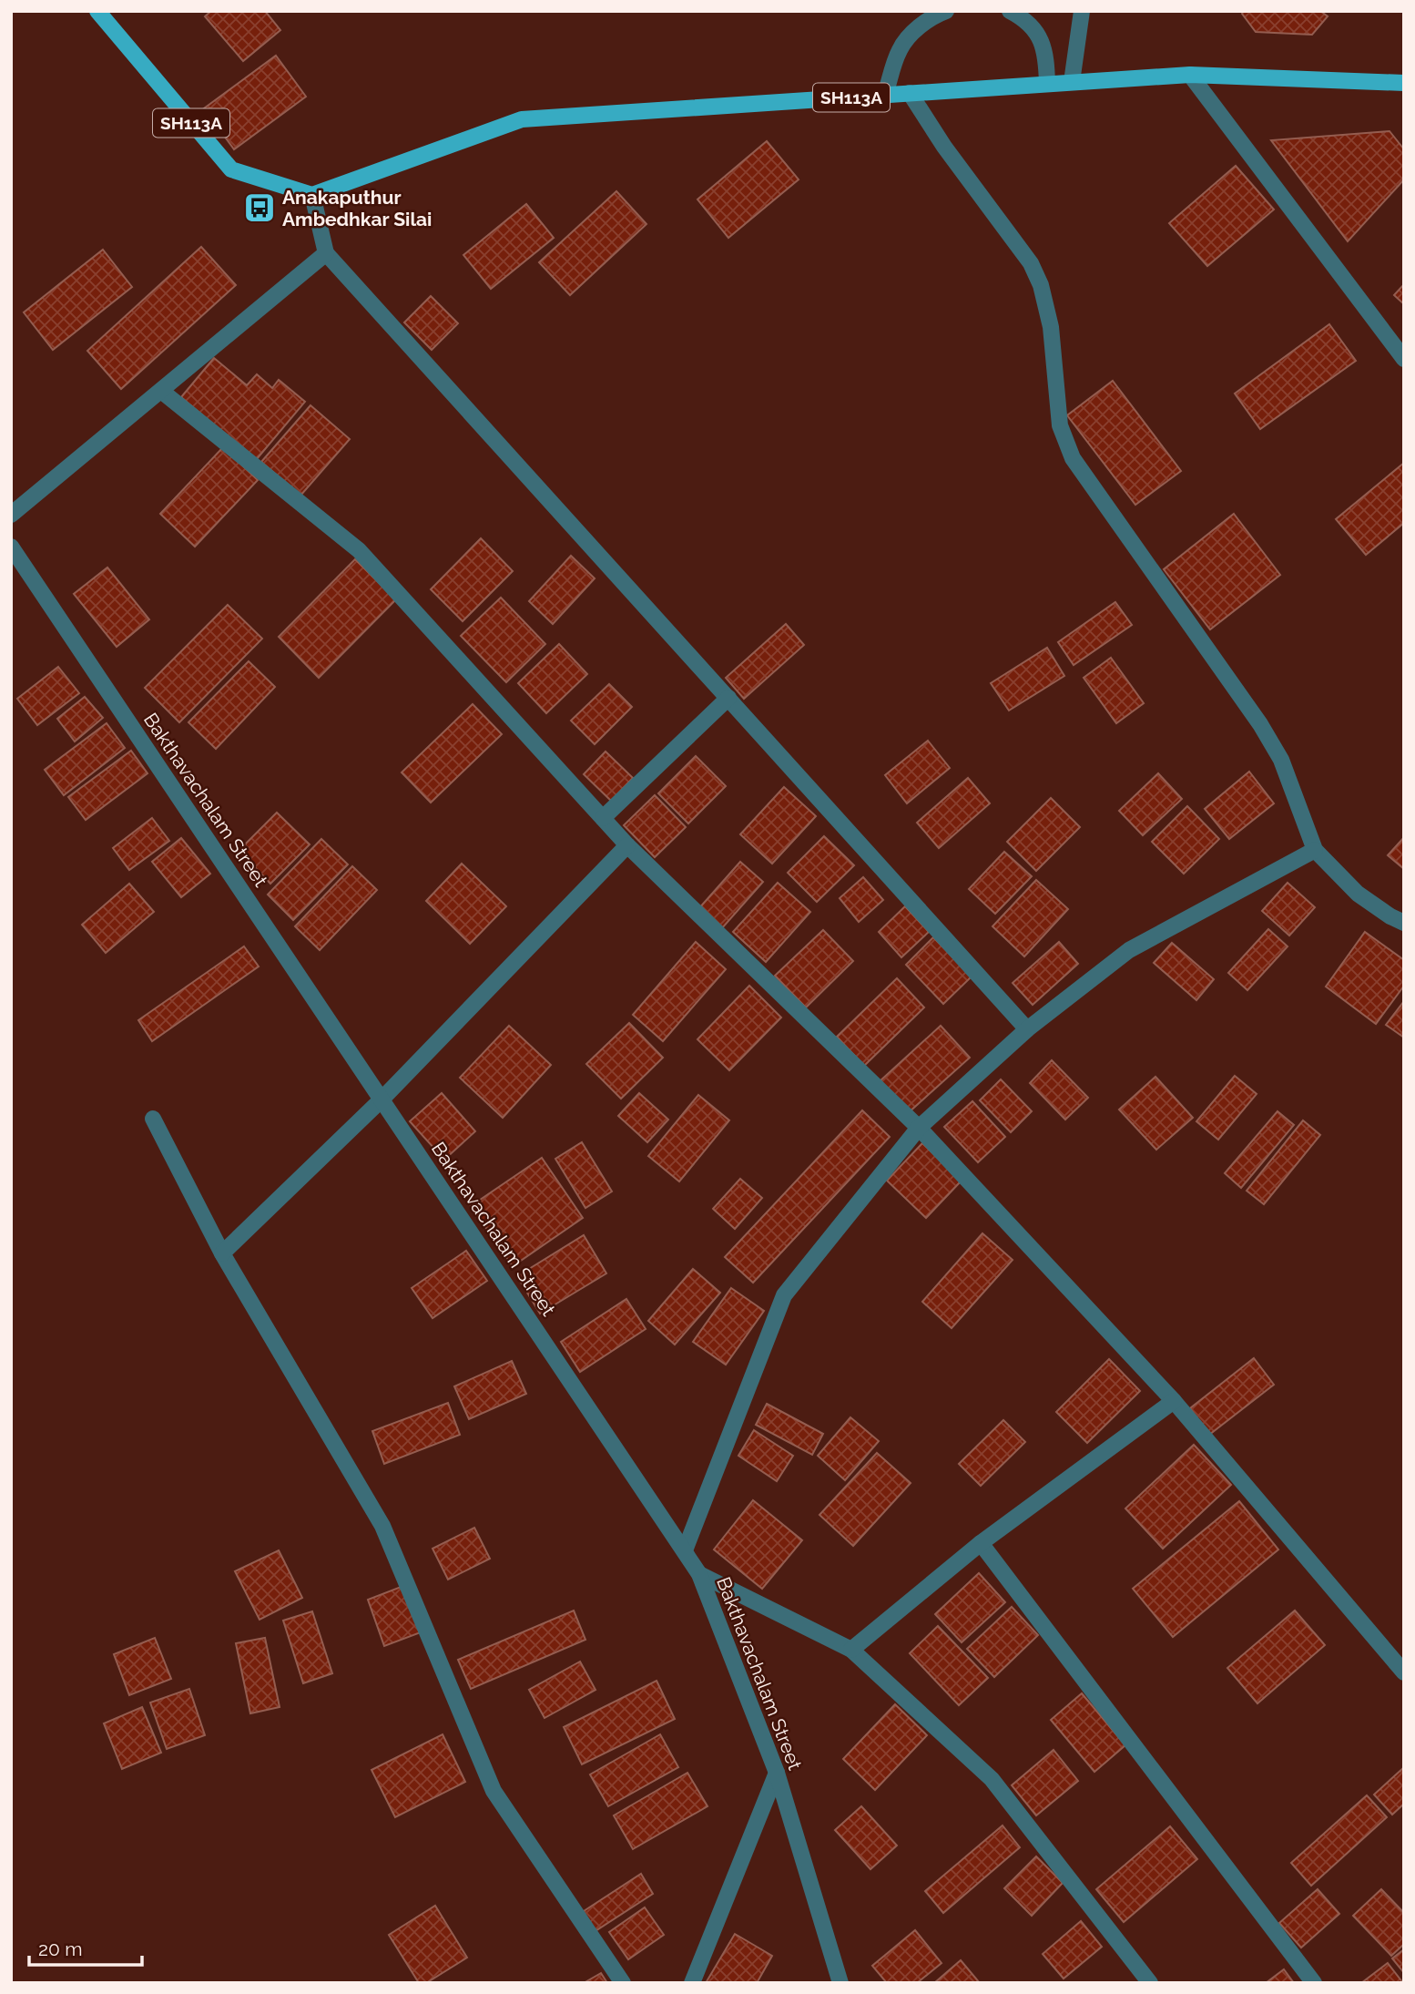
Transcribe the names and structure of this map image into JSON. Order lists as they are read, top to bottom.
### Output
{
  "streets": {
    "main road": ["SH113A"],
    "street": ["Bakthavachalam Street"]
  },
  "places": {
    "bus stop": ["Anakaputhur Ambedhkar Silai"]
  },
  "scale_bar": "20 m"
}
